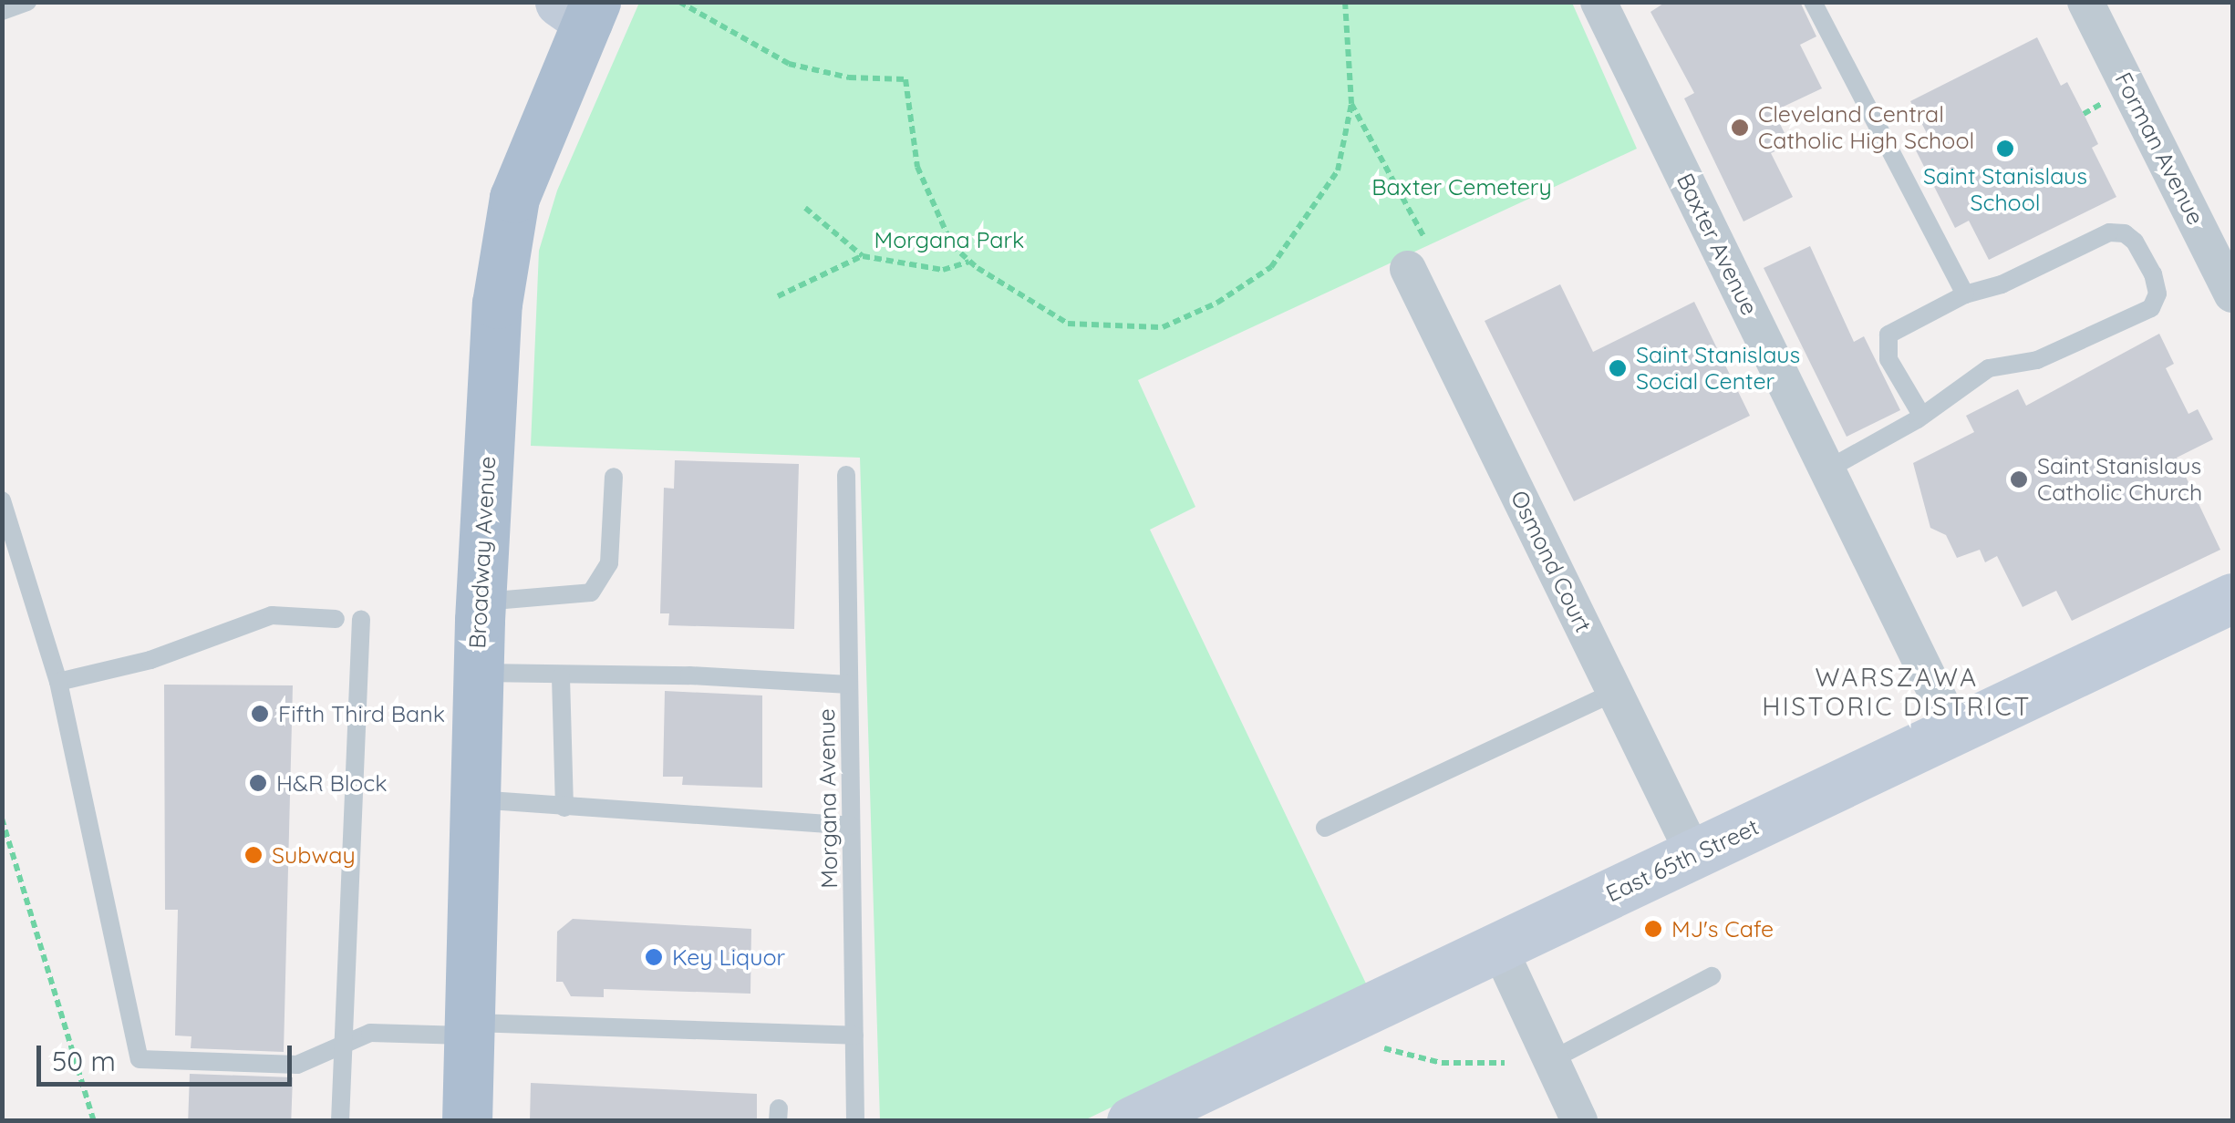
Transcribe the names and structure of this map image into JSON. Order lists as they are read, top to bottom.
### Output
{
  "streets": {
    "main road": ["Broadway Avenue"],
    "street": [
      "Forman Avenue",
      "Baxter Avenue",
      "Osmond Court",
      "East 65th Street"
    ],
    "lane": ["Morgana Avenue"]
  },
  "crossings": [
    ["Baxter Avenue", "East 65th Street"],
    ["Osmond Court", "East 65th Street"]
  ],
  "districts": ["WARSZAWA HISTORIC DISTRICT"],
  "parks": ["Baxter Cemetery", "Morgana Park"],
  "places": [
    "Cleveland Central Catholic High School",
    "Saint Stanislaus School",
    "Saint Stanislaus Social Center",
    "Saint Stanislaus Catholic Church",
    "Fifth Third Bank",
    "H&R Block",
    "Subway",
    "MJ's Cafe",
    "Key Liquor"
  ],
  "scale_bar": "50 m"
}
